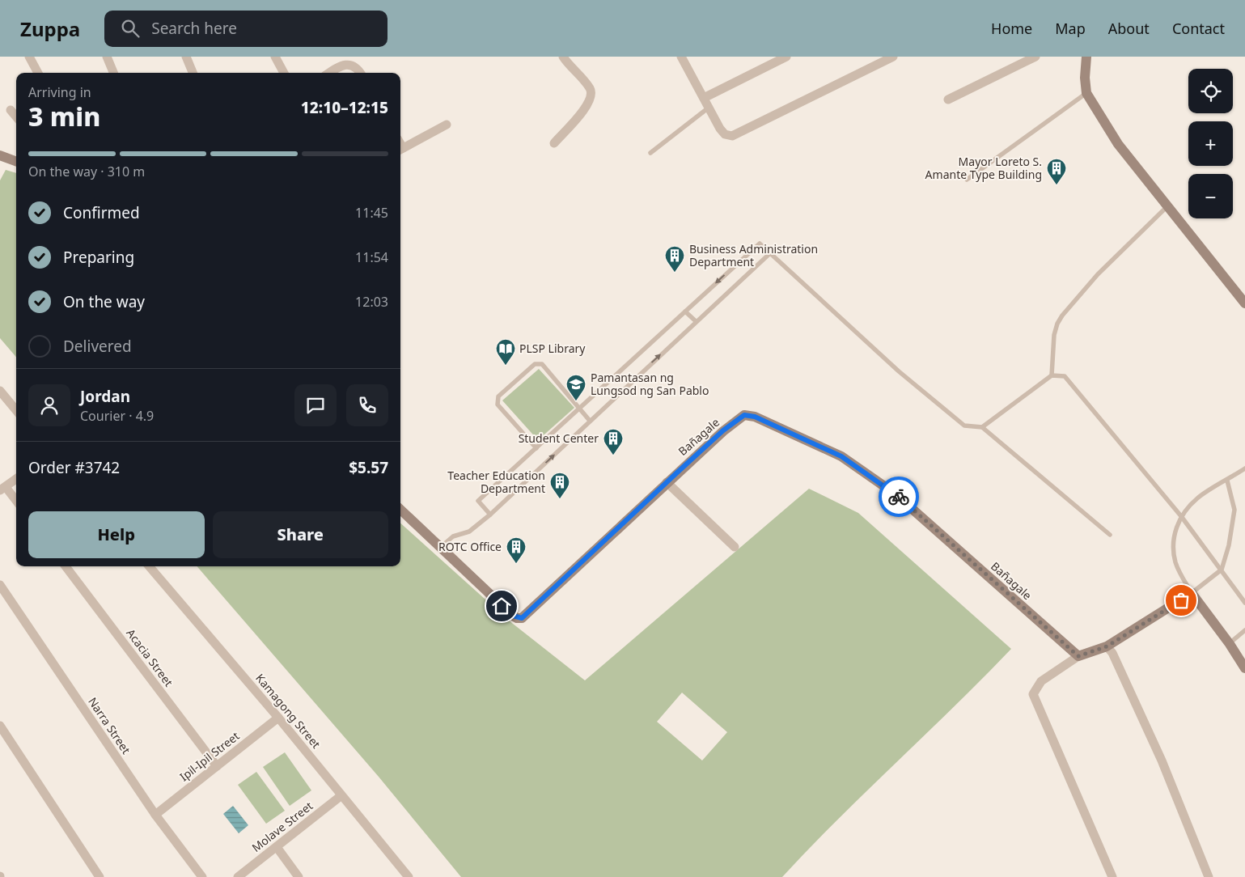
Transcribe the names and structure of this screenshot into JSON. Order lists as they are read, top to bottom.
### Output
{
  "streets": {
    "street": [
      "Bañagale",
      "Acacia Street",
      "Kamagong Street",
      "Narra Street",
      "Ipil-Ipil Street",
      "Molave Street"
    ]
  },
  "crossings": [
    ["Acacia Street", "Ipil-Ipil Street"],
    ["Kamagong Street", "Ipil-Ipil Street"],
    ["Kamagong Street", "Molave Street"],
    ["Narra Street", "Ipil-Ipil Street"]
  ],
  "places": {
    "building": [
      "Mayor Loreto S. Amante Type Building",
      "Business Administration Department",
      "Student Center",
      "Teacher Education Department",
      "ROTC Office"
    ],
    "library": ["PLSP Library"],
    "school or university": ["Pamantasan ng Lungsod ng San Pablo"]
  },
  "page": {
    "header": "Zuppa",
    "search": "Search here",
    "nav": [
      "Home",
      "Map",
      "About",
      "Contact"
    ],
    "map_buttons": ["+", "−"],
    "heading": ["3 min", "Arriving in", "12:10–12:15"],
    "panel": [
      "Jordan",
      "Courier · 4.9",
      "Order #3742",
      "$5.57"
    ],
    "bar": "On the way · 310 m",
    "list": [
      ["Confirmed", "11:45"],
      ["Preparing", "11:54"],
      ["On the way", "12:03"],
      "Delivered"
    ],
    "buttons": ["Help", "Share"]
  }
}
